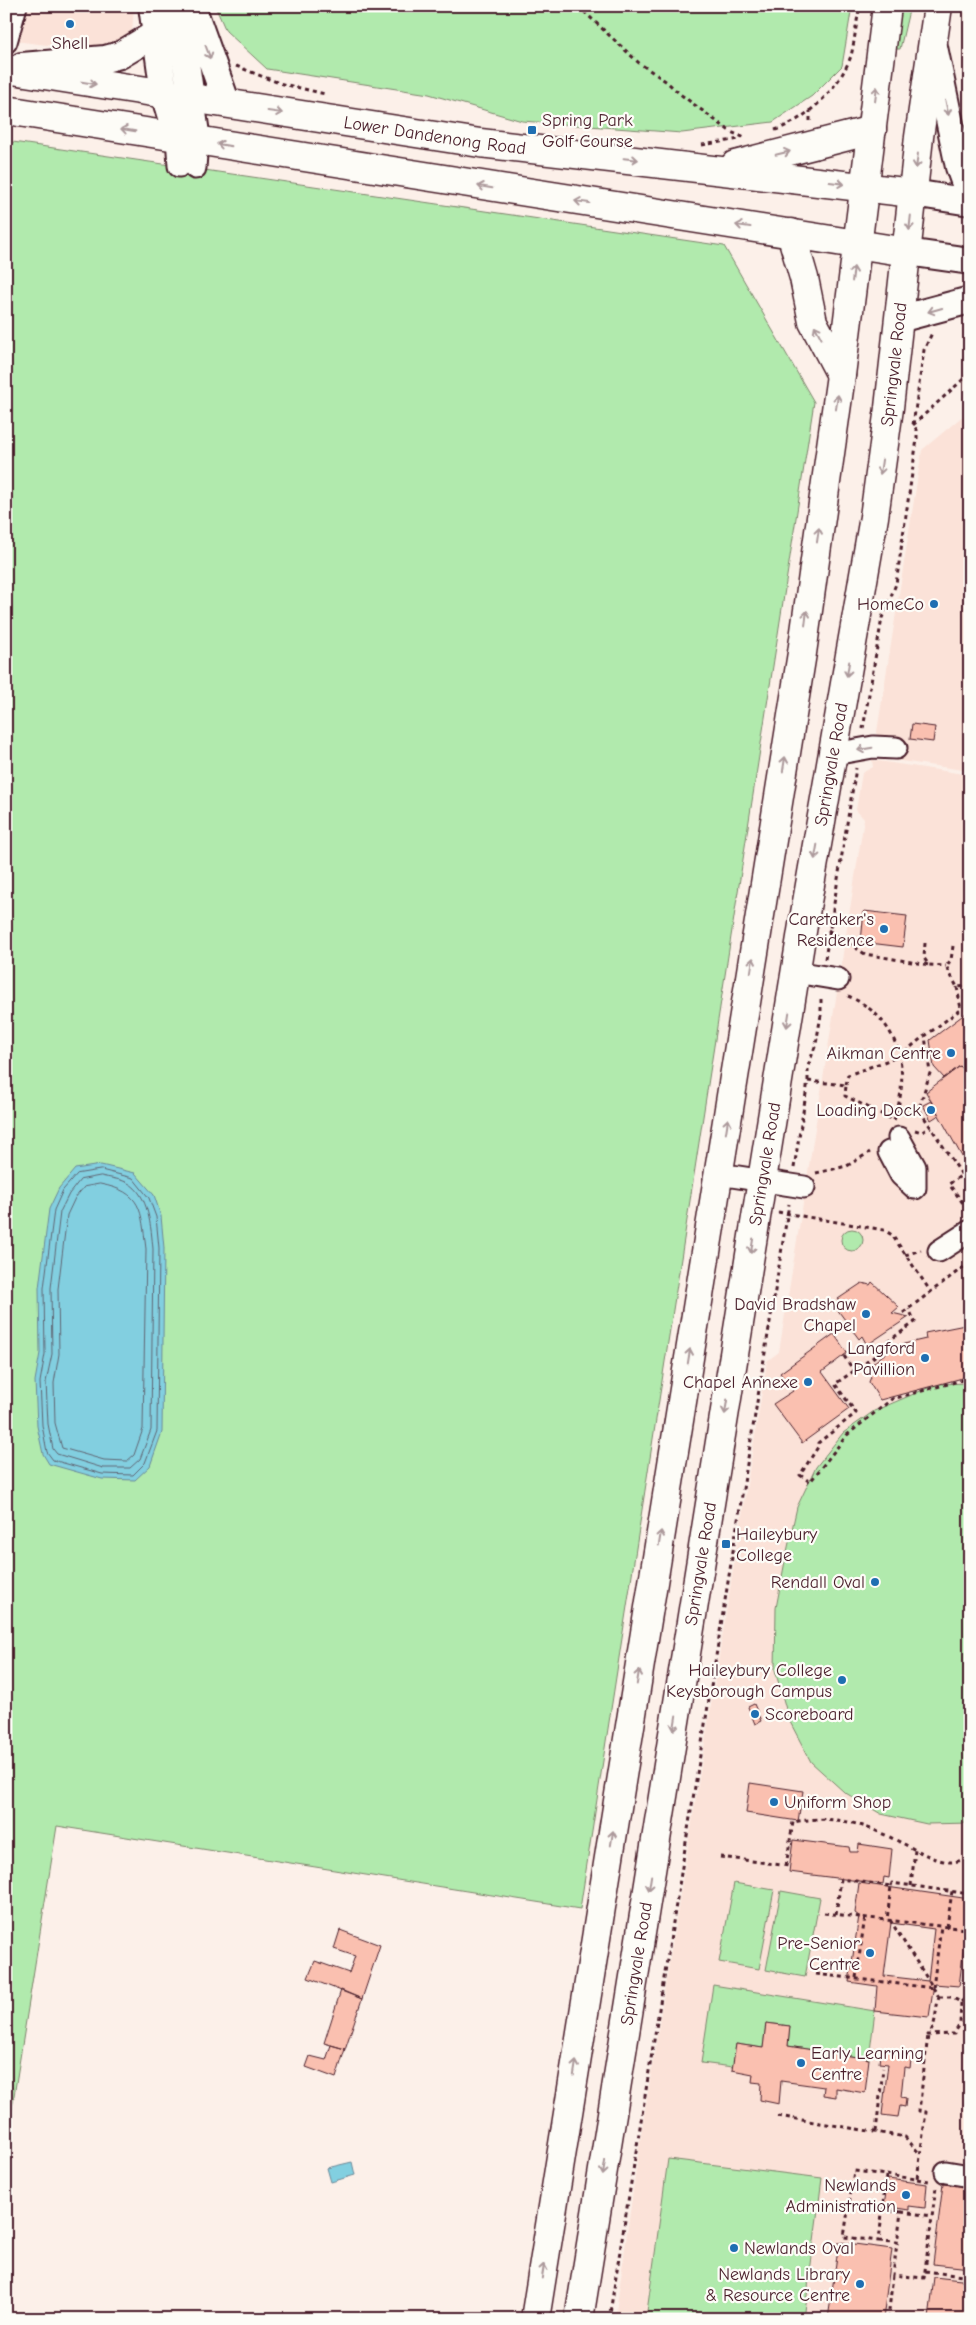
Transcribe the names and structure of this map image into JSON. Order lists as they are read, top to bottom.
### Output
{
  "streets": {
    "highway": ["Lower Dandenong Road", "Springvale Road"]
  },
  "crossings": [
    ["Lower Dandenong Road", "Springvale Road"]
  ],
  "places": {
    "other": [
      "Shell",
      "HomeCo",
      "Caretaker's Residence",
      "Aikman Centre",
      "Loading Dock",
      "David Bradshaw Chapel",
      "Langford Pavillion",
      "Chapel Annexe",
      "Rendall Oval",
      "Haileybury College Keysborough Campus",
      "Scoreboard",
      "Uniform Shop",
      "Pre-Senior Centre",
      "Early Learning Centre",
      "Newlands Administration",
      "Newlands Oval",
      "Newlands Library & Resource Centre"
    ],
    "transit": ["Spring Park Golf Course", "Haileybury College"]
  }
}
